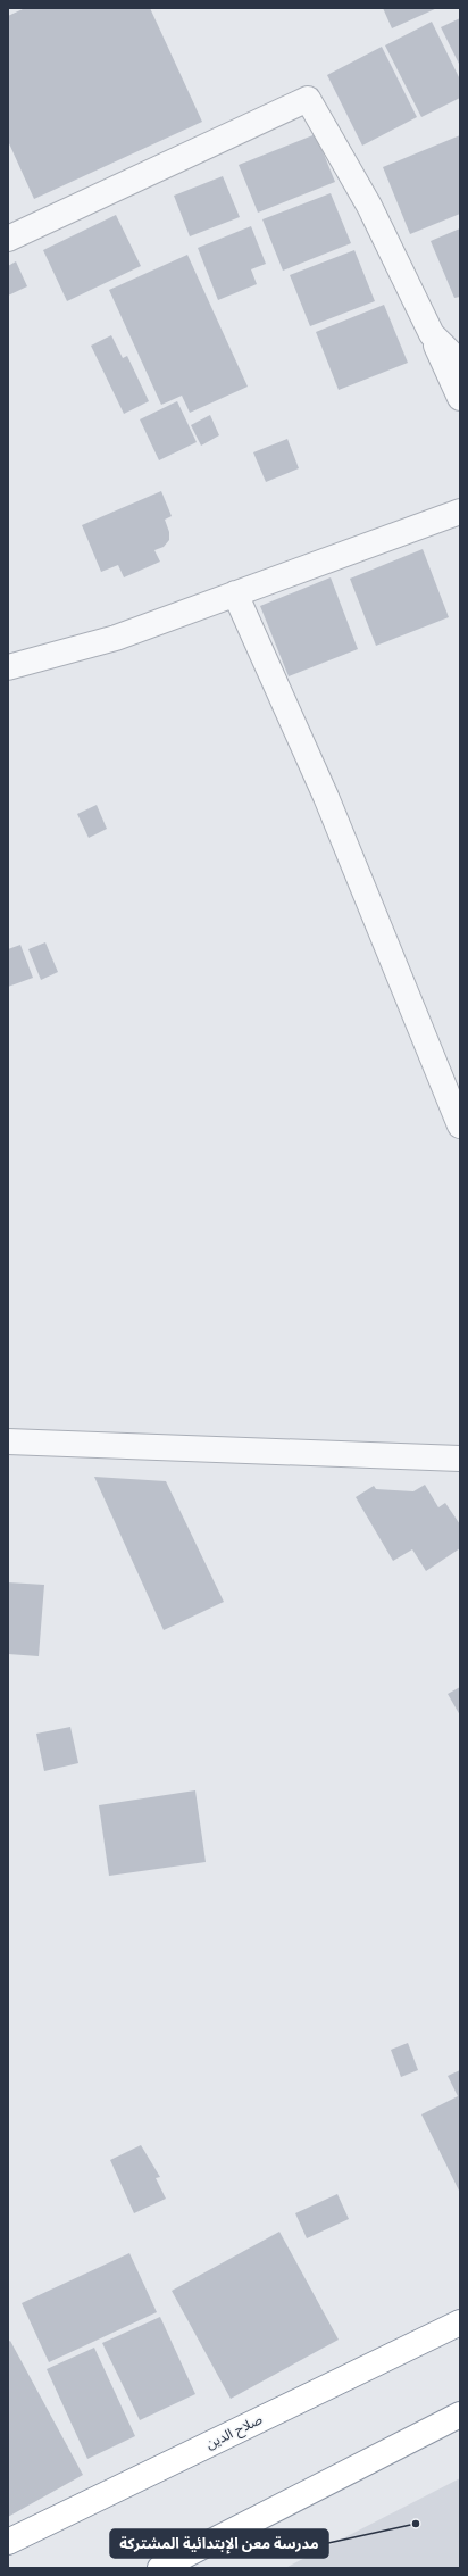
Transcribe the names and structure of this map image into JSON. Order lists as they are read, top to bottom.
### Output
{
  "streets": {
    "highway": ["صلاح الدين"]
  },
  "places": ["مدرسة معن الإبتدائية المشتركة"]
}
